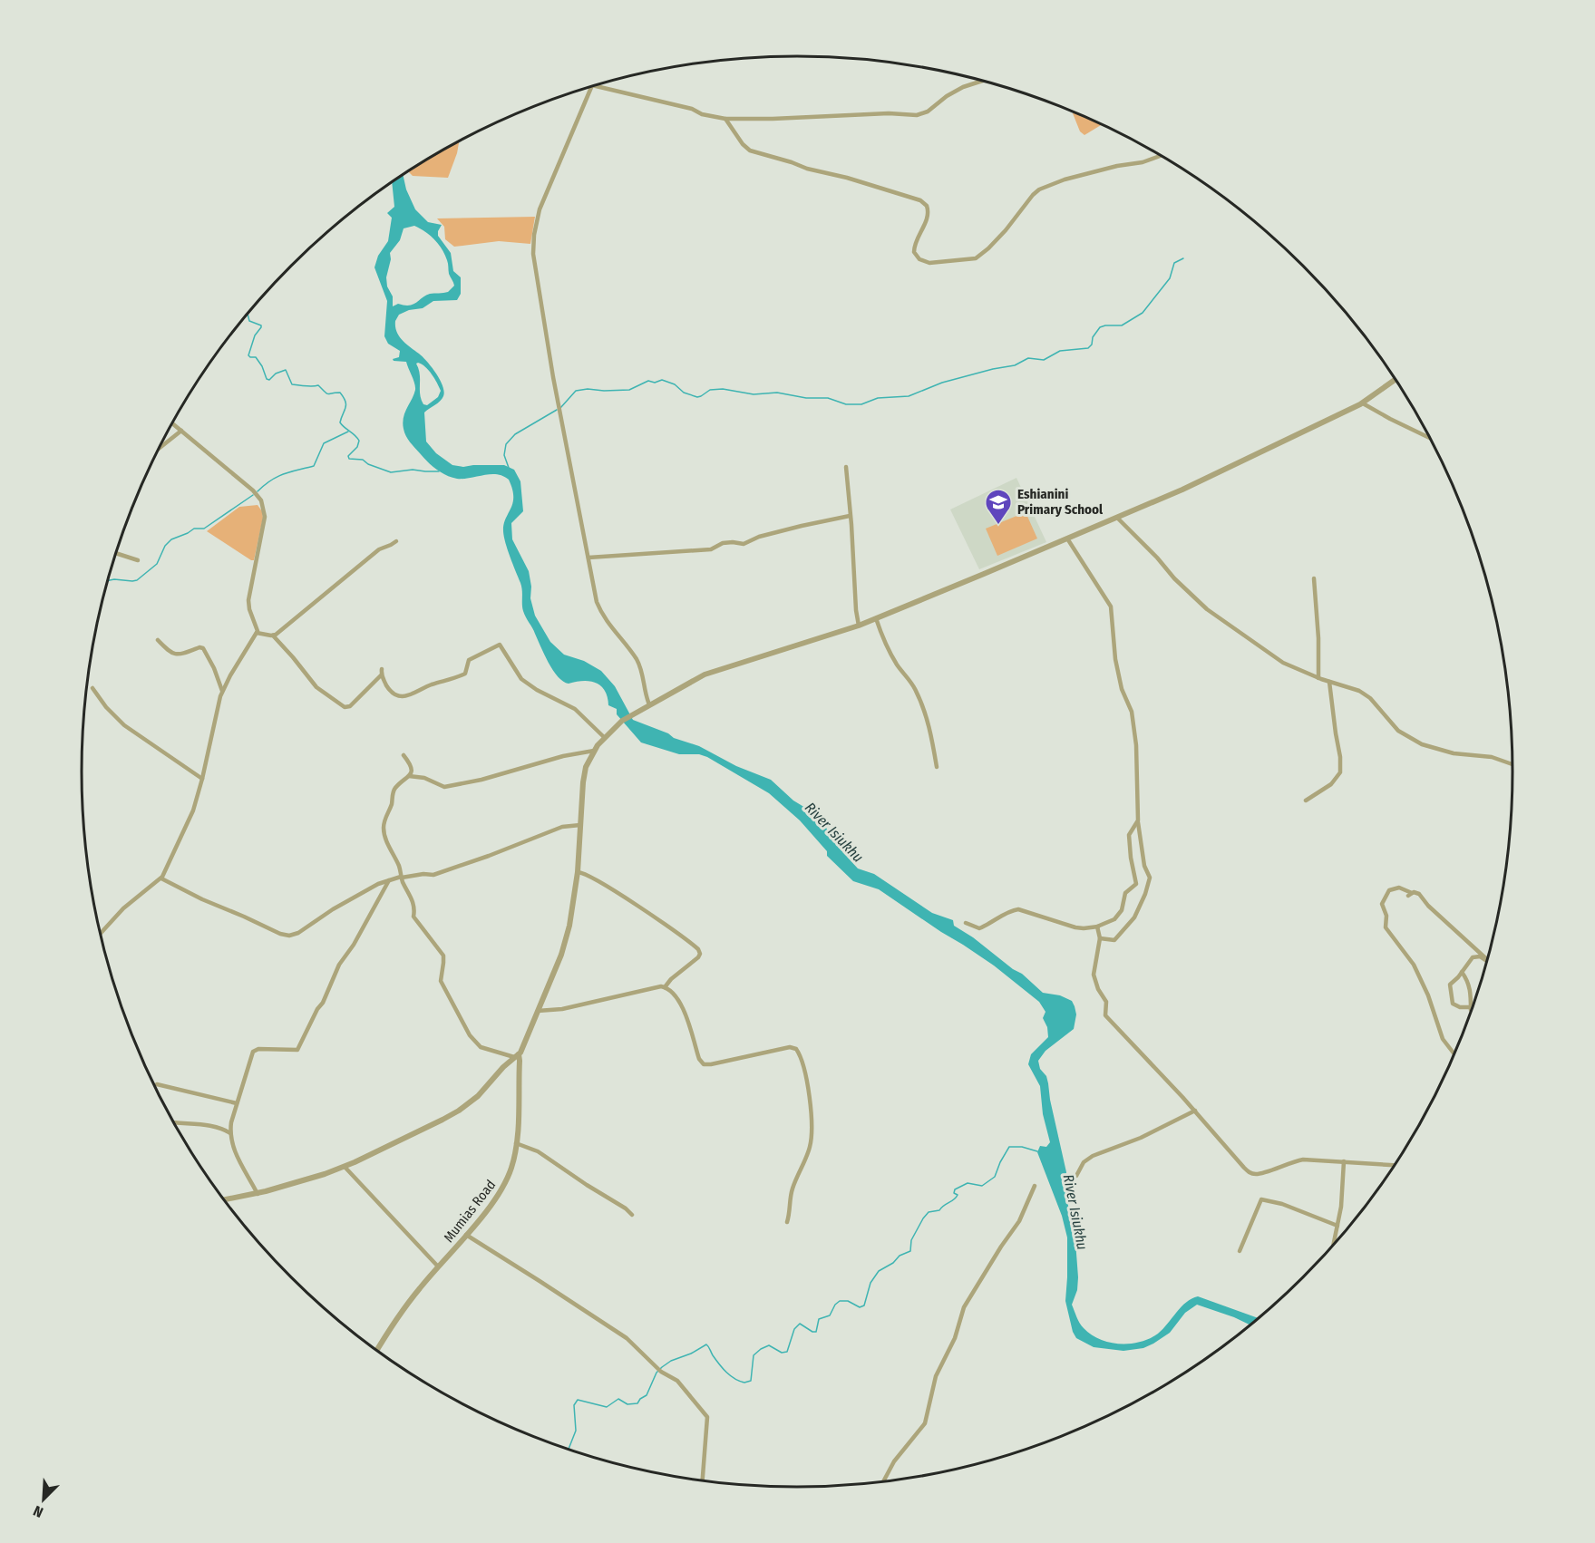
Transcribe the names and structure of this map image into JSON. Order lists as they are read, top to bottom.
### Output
{
  "streets": {
    "street": ["Mumias Road"]
  },
  "water": ["River Isiukhu"],
  "places": {
    "school or university": ["Eshianini Primary School"]
  },
  "north": "bottom left"
}
